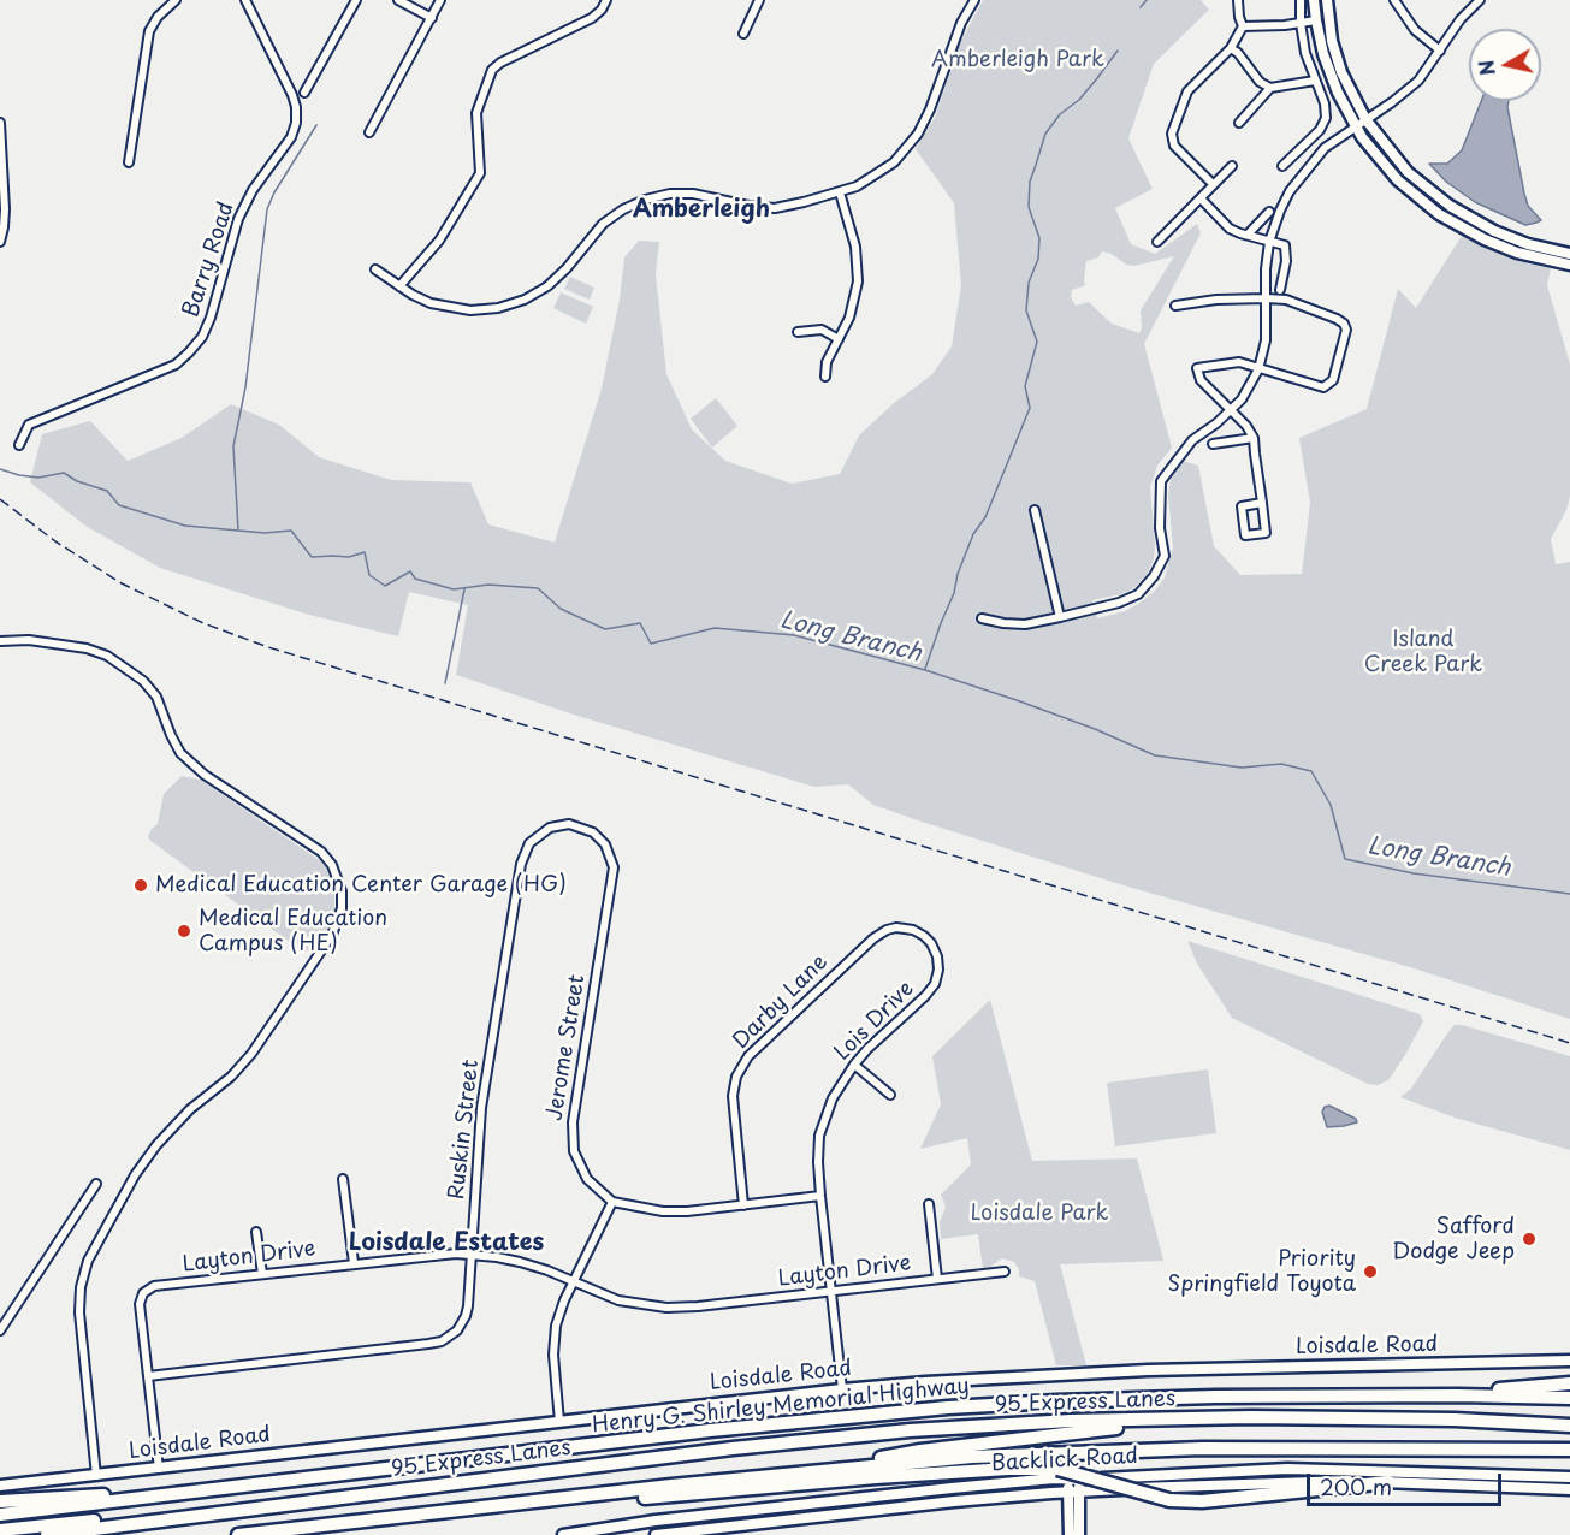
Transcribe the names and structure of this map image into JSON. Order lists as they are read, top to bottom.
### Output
{
  "streets": {
    "highway": ["95 Express Lanes", "Henry G. Shirley Memorial Highway"],
    "main road": ["Loisdale Road", "Backlick Road"],
    "street": [
      "Barry Road",
      "Darby Lane",
      "Lois Drive",
      "Jerome Street",
      "Ruskin Street",
      "Layton Drive"
    ]
  },
  "crossings": [
    ["Darby Lane", "Lois Drive"],
    ["Lois Drive", "Layton Drive"],
    ["Lois Drive", "Loisdale Road"],
    ["Jerome Street", "Ruskin Street"],
    ["Ruskin Street", "Layton Drive"],
    ["Layton Drive", "Loisdale Road"]
  ],
  "districts": ["Amberleigh", "Loisdale Estates"],
  "water": ["Long Branch"],
  "parks": ["Amberleigh Park", "Island Creek Park", "Loisdale Park"],
  "places": [
    "Medical Education Center Garage (HG)",
    "Medical Education Campus (HE)",
    "Safford Dodge Jeep",
    "Priority Springfield Toyota"
  ],
  "scale_bar": "200 m",
  "north": "left"
}
